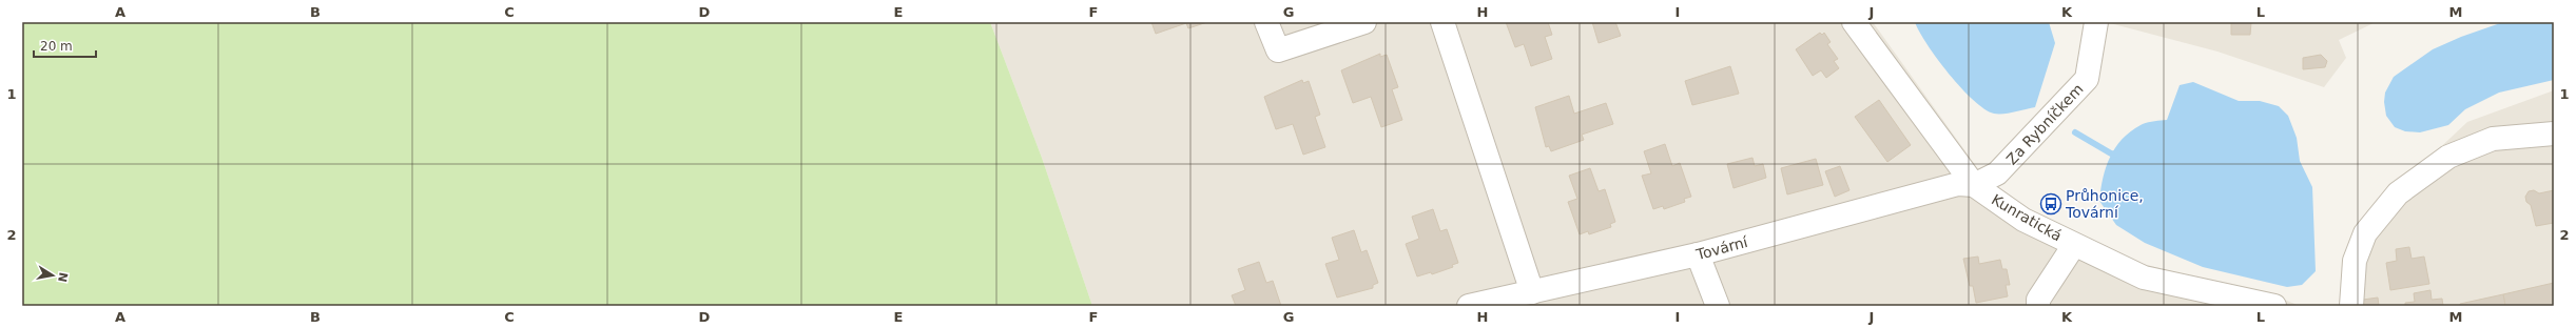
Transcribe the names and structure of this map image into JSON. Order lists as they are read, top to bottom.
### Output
{
  "streets": {
    "street": ["Za Rybníčkem", "Kunratická", "Tovární"]
  },
  "crossings": [
    ["Za Rybníčkem", "Kunratická"],
    ["Za Rybníčkem", "Tovární"],
    ["Kunratická", "Tovární"]
  ],
  "places": {
    "bus stop": ["Průhonice, Tovární"]
  },
  "scale_bar": "20 m",
  "north": "right",
  "grid": {
    "columns": [
      "A",
      "B",
      "C",
      "D",
      "E",
      "F",
      "G",
      "H",
      "I",
      "J",
      "K",
      "L",
      "M"
    ],
    "rows": ["1", "2"]
  }
}
